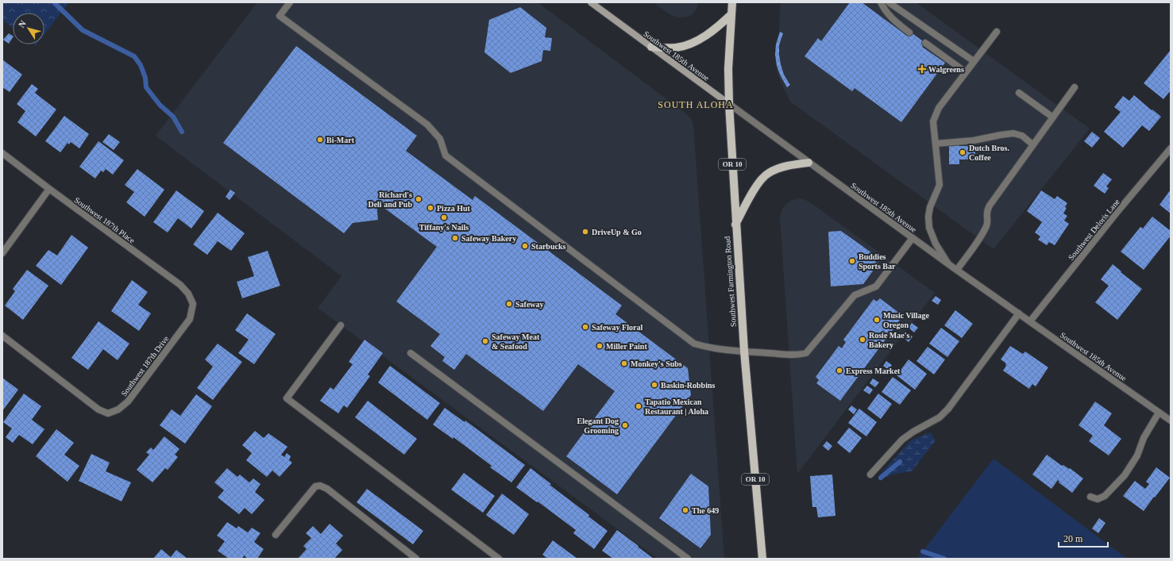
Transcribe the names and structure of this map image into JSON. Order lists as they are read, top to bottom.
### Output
{
  "streets": {
    "main road": ["Southwest 185th Avenue", "OR 10", "Southwest Farmington Road"],
    "street": ["Southwest 187th Place", "Southwest Deloris Lane", "Southwest 187th Drive"]
  },
  "crossings": [
    ["Southwest 185th Avenue", "Southwest Deloris Lane"],
    ["Southwest 185th Avenue", "Southwest Farmington Road"],
    ["Southwest 187th Place", "Southwest 187th Drive"]
  ],
  "districts": ["SOUTH ALOHA"],
  "places": {
    "health": ["Walgreens"],
    "other": [
      "Bi-Mart",
      "Dutch Bros. Coffee",
      "Richard's Deli and Pub",
      "Pizza Hut",
      "Tiffany's Nails",
      "DriveUp & Go",
      "Safeway Bakery",
      "Starbucks",
      "Buddies Sports Bar",
      "Safeway",
      "Music Village Oregon",
      "Safeway Floral",
      "Rosie Mae's Bakery",
      "Safeway Meat & Seafood",
      "Miller Paint",
      "Monkey's Subs",
      "Express Market",
      "Baskin-Robbins",
      "Tapatio Mexican Restaurant | Aloha",
      "Elegant Dog Grooming",
      "The 649"
    ]
  },
  "scale_bar": "20 m",
  "north": "top left"
}
